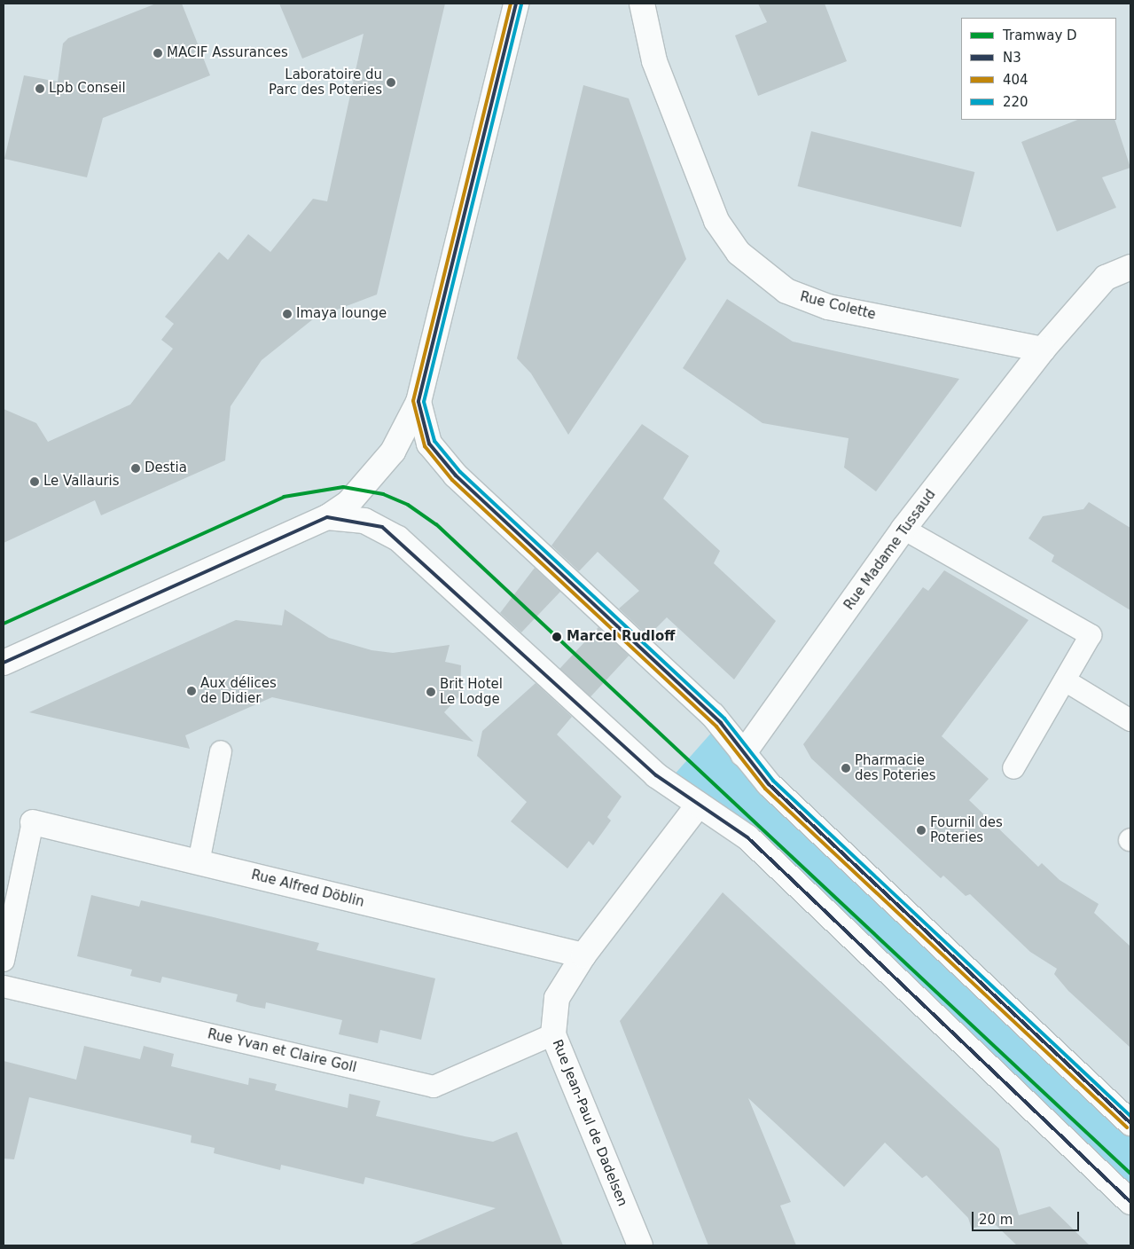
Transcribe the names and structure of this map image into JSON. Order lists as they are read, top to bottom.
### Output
{
  "streets": {
    "street": [
      "Rue Colette",
      "Rue Madame Tussaud",
      "Rue Alfred Döblin",
      "Rue Jean-Paul de Dadelsen"
    ],
    "lane": ["Rue Yvan et Claire Goll"]
  },
  "crossings": [
    ["Rue Colette", "Rue Madame Tussaud"],
    ["Rue Alfred Döblin", "Rue Jean-Paul de Dadelsen"],
    ["Rue Yvan et Claire Goll", "Rue Jean-Paul de Dadelsen"]
  ],
  "places": [
    "MACIF Assurances",
    "Laboratoire du Parc des Poteries",
    "Lpb Conseil",
    "Imaya lounge",
    "Destia",
    "Le Vallauris",
    "Marcel Rudloff",
    "Aux délices de Didier",
    "Brit Hotel Le Lodge",
    "Pharmacie des Poteries",
    "Fournil des Poteries"
  ],
  "lines": [
    "transit line N3",
    "transit line 404",
    "transit line 220",
    "tram line D"
  ],
  "legend": [
    "Tramway D",
    "N3",
    "404",
    "220"
  ],
  "scale_bar": "20 m"
}
